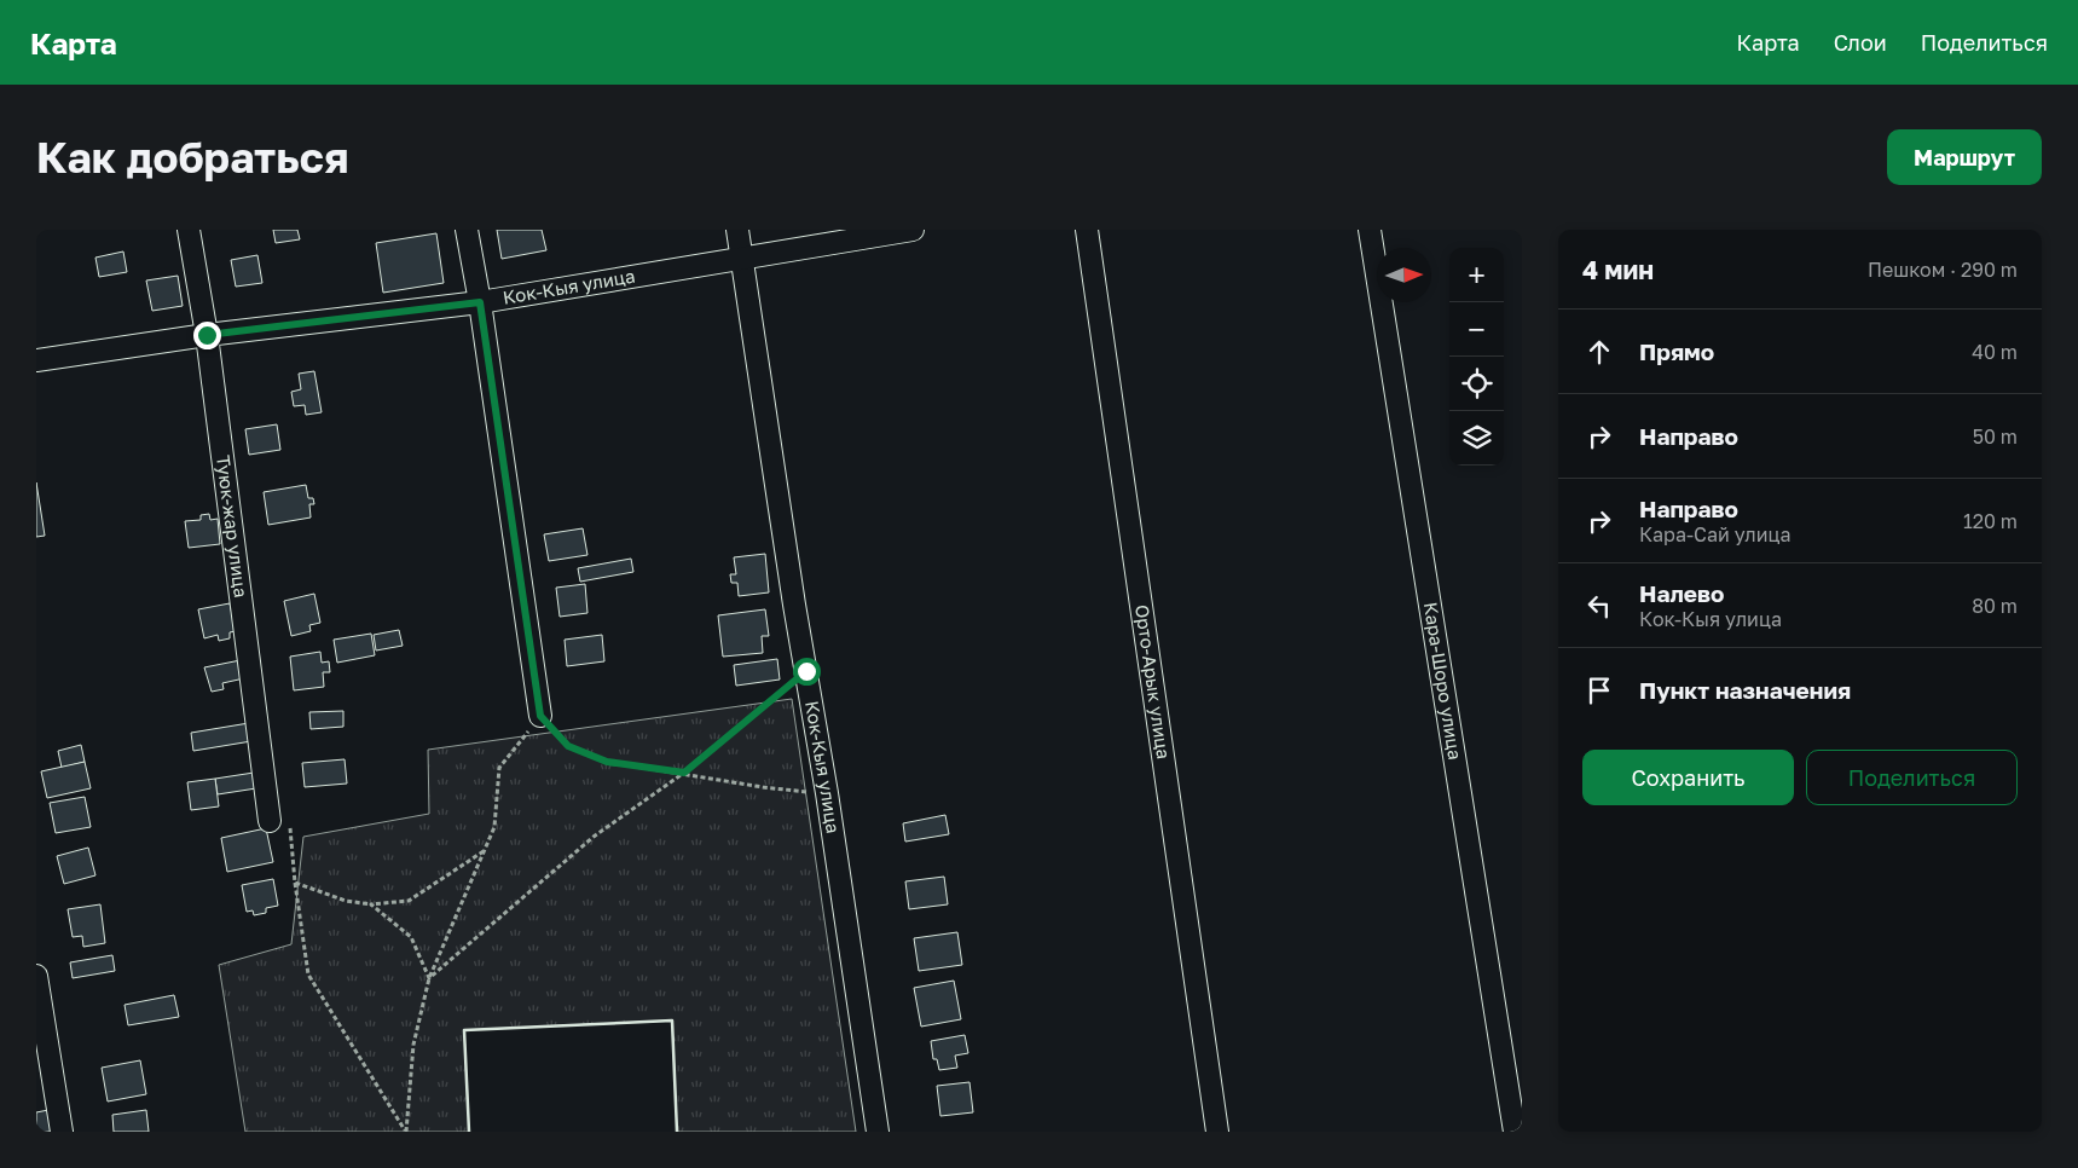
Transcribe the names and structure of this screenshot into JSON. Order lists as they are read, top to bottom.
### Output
{
  "streets": {
    "street": [
      "Кок-Кыя улица",
      "Туюк-жар улица",
      "Орто-Арык улица",
      "Кара-Шоро улица"
    ]
  },
  "crossings": [
    ["Кок-Кыя улица", "Туюк-жар улица"]
  ],
  "north": "right",
  "page": {
    "header": "Карта",
    "nav": ["Карта", "Слои", "Поделиться"],
    "buttons": [
      "Маршрут",
      ["Сохранить", "Поделиться"]
    ],
    "title": "Как добраться",
    "heading": ["4 мин", "Пешком · 290 m"],
    "map_buttons": ["+", "−"],
    "list": [
      ["Прямо", "40 m"],
      ["Направо", "50 m"],
      ["Направо", "Кара-Сай улица", "120 m"],
      ["Налево", "Кок-Кыя улица", "80 m"],
      "Пункт назначения"
    ]
  }
}
